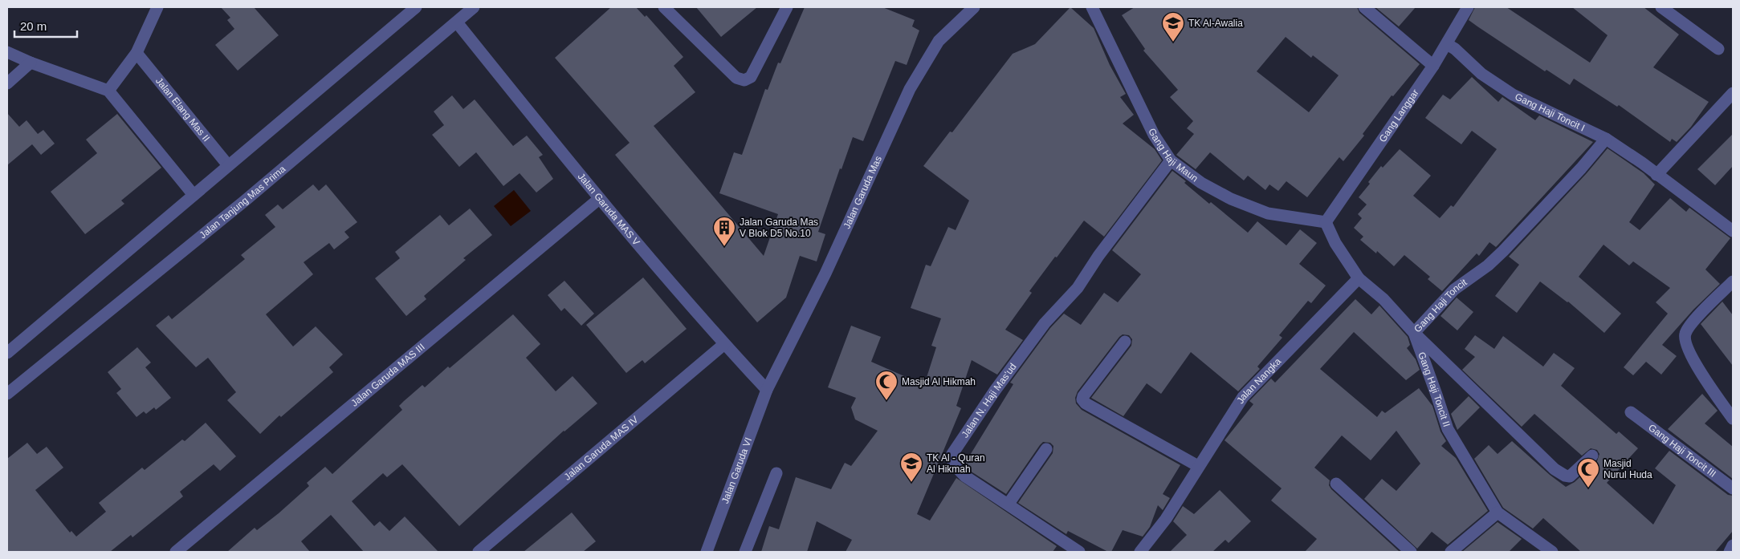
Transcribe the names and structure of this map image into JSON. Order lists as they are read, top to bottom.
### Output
{
  "streets": {
    "street": [
      "Jalan Elang Mas II",
      "Gang Haji Toncit I",
      "Gang Langgar",
      "Gang Haji Maun",
      "Jalan Garuda Mas",
      "Jalan Tanjung Mas Prima",
      "Jalan Garuda MAS V",
      "Gang Haji Toncit",
      "Jalan Garuda MAS III",
      "Jalan Nangka",
      "Gang Haji Toncit II",
      "Jalan N. Haji Mas'ud",
      "Jalan Garuda MAS IV",
      "Gang Haji Toncit III",
      "Jalan Garuda VI"
    ]
  },
  "crossings": [
    ["Gang Haji Toncit I", "Gang Langgar"],
    ["Gang Haji Toncit I", "Gang Haji Toncit"],
    ["Gang Langgar", "Gang Haji Maun"],
    ["Gang Haji Maun", "Jalan N. Haji Mas'ud"],
    ["Jalan Garuda Mas", "Jalan Garuda MAS V"],
    ["Jalan Garuda Mas", "Jalan Garuda VI"],
    ["Jalan Tanjung Mas Prima", "Jalan Garuda MAS V"],
    ["Jalan Garuda MAS V", "Jalan Garuda MAS III"],
    ["Jalan Garuda MAS V", "Jalan Garuda MAS IV"],
    ["Jalan Garuda MAS V", "Jalan Garuda VI"],
    ["Gang Haji Toncit", "Gang Haji Toncit II"],
    ["Jalan Nangka", "Gang Haji Toncit II"]
  ],
  "places": {
    "school or university": ["TK Al-Awalia", "TK Al - Quran Al Hikmah"],
    "building": ["Jalan Garuda Mas V Blok D5 No.10"],
    "mosque": ["Masjid Al Hikmah", "Masjid Nurul Huda"]
  },
  "scale_bar": "20 m"
}
